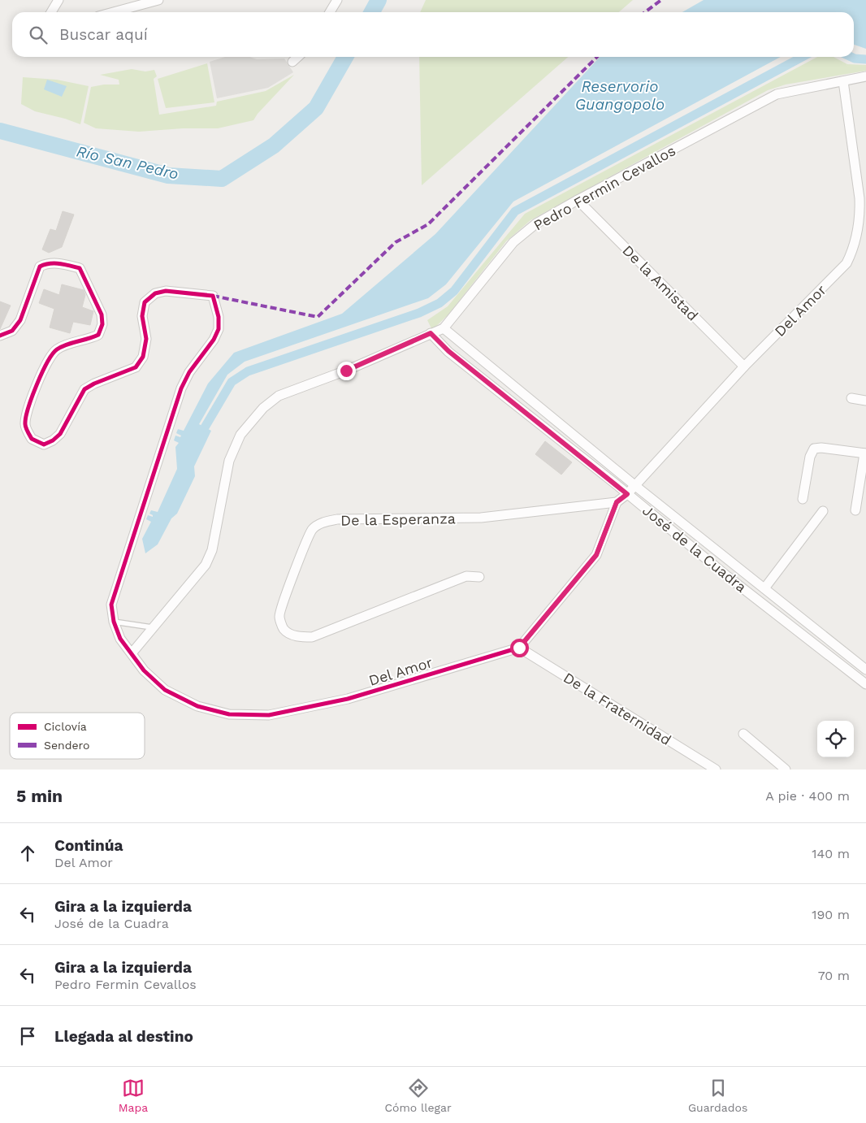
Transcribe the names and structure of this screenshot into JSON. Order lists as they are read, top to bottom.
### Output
{
  "streets": {
    "street": [
      "Pedro Fermin Cevallos",
      "De la Amistad",
      "Del Amor",
      "De la Esperanza",
      "José de la Cuadra",
      "De la Fraternidad"
    ]
  },
  "crossings": [
    ["Pedro Fermin Cevallos", "De la Amistad"],
    ["Pedro Fermin Cevallos", "Del Amor"],
    ["Pedro Fermin Cevallos", "José de la Cuadra"],
    ["De la Amistad", "Del Amor"],
    ["Del Amor", "José de la Cuadra"],
    ["Del Amor", "De la Fraternidad"]
  ],
  "water": ["Reservorio Guangopolo", "Río San Pedro"],
  "legend": ["Ciclovía", "Sendero"],
  "page": {
    "search": "Buscar aquí",
    "heading": ["5 min", "A pie · 400 m"],
    "list": [
      ["Continúa", "Del Amor", "140 m"],
      ["Gira a la izquierda", "José de la Cuadra", "190 m"],
      ["Gira a la izquierda", "Pedro Fermin Cevallos", "70 m"],
      "Llegada al destino"
    ],
    "nav": ["Mapa", "Cómo llegar", "Guardados"]
  }
}
